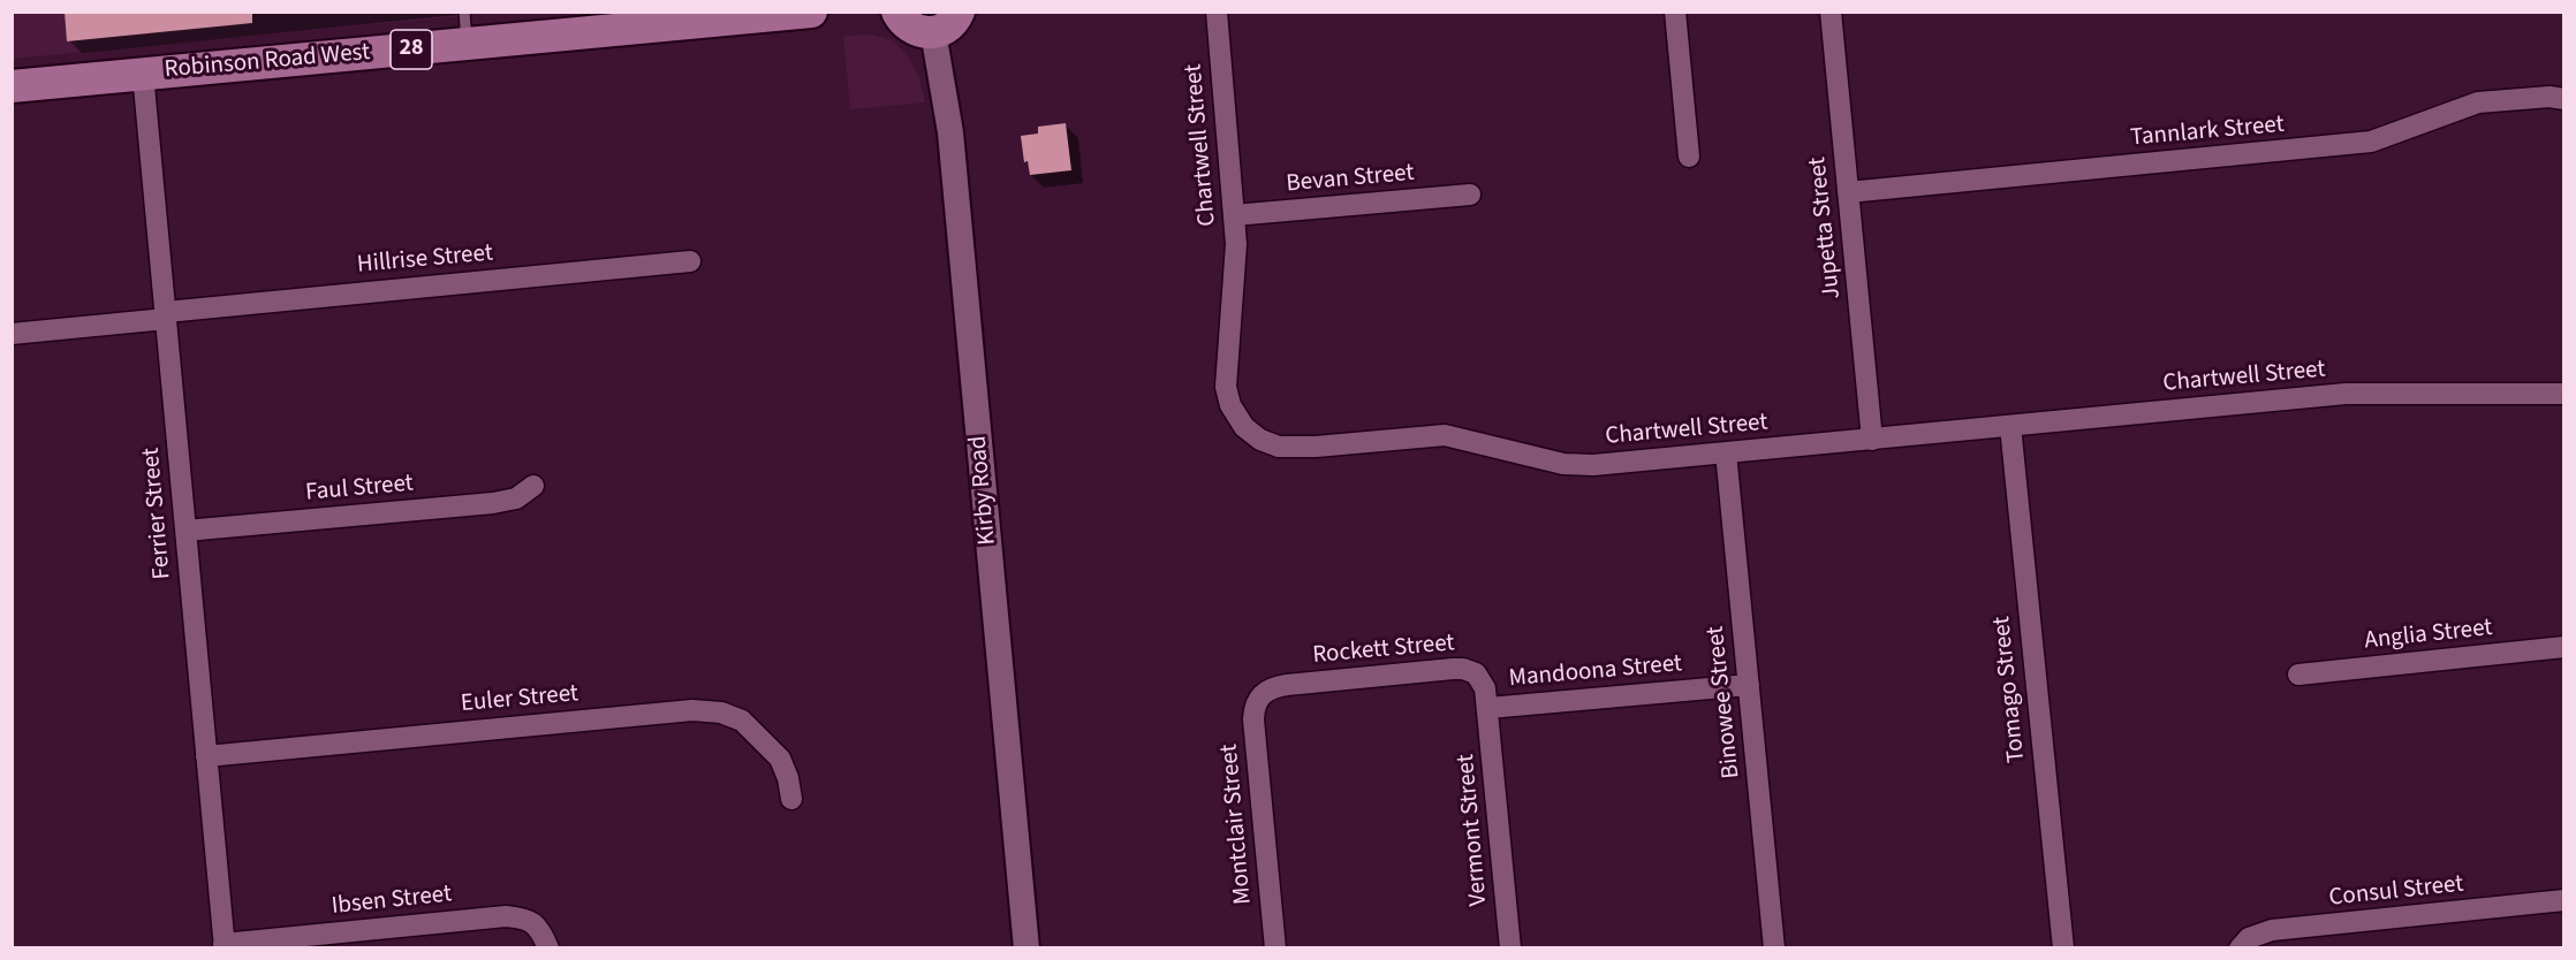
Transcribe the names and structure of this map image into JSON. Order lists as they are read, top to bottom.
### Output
{
  "streets": {
    "main road": ["28", "Robinson Road West"],
    "street": [
      "Tannlark Street",
      "Chartwell Street",
      "Bevan Street",
      "Jupetta Street",
      "Hillrise Street",
      "Faul Street",
      "Kirby Road",
      "Ferrier Street",
      "Anglia Street",
      "Rockett Street",
      "Mandoona Street",
      "Tomago Street",
      "Euler Street",
      "Binowee Street",
      "Montclair Street",
      "Vermont Street",
      "Consul Street",
      "Ibsen Street"
    ]
  },
  "crossings": [
    ["Robinson Road West", "Ferrier Street"],
    ["Tannlark Street", "Jupetta Street"],
    ["Chartwell Street", "Bevan Street"],
    ["Chartwell Street", "Jupetta Street"],
    ["Chartwell Street", "Tomago Street"],
    ["Chartwell Street", "Binowee Street"],
    ["Hillrise Street", "Ferrier Street"],
    ["Faul Street", "Ferrier Street"],
    ["Ferrier Street", "Euler Street"],
    ["Ferrier Street", "Ibsen Street"],
    ["Rockett Street", "Mandoona Street"],
    ["Rockett Street", "Montclair Street"],
    ["Rockett Street", "Vermont Street"],
    ["Mandoona Street", "Binowee Street"],
    ["Mandoona Street", "Vermont Street"]
  ]
}
